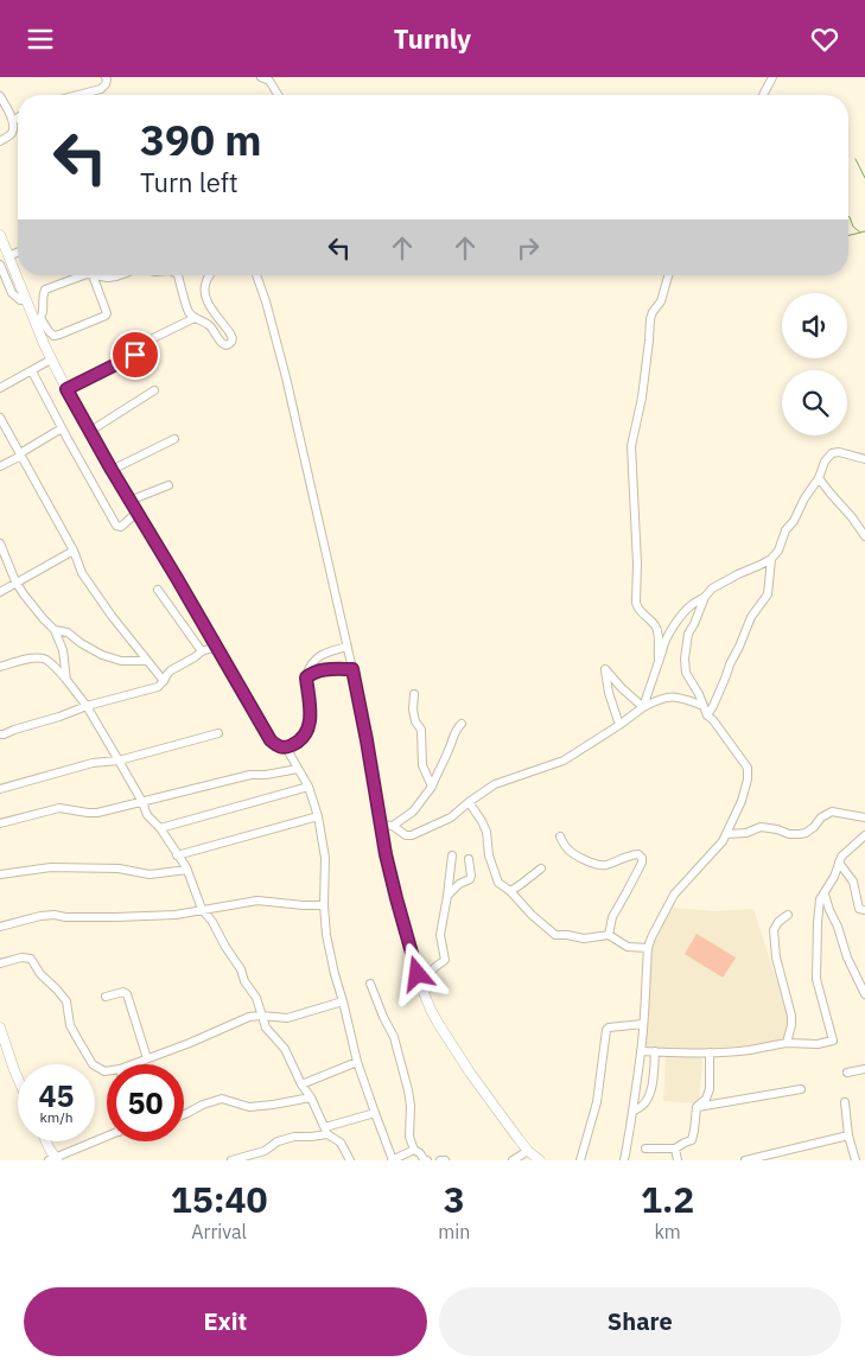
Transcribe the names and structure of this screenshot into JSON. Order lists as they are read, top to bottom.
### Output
{
  "page": {
    "header": "Turnly",
    "turn": ["390 m", "Turn left"],
    "speed": "45 km/h",
    "limit": "50",
    "eta": [
      "15:40",
      "Arrival",
      "3",
      "min",
      "1.2",
      "km"
    ],
    "buttons": ["Exit", "Share"]
  }
}
